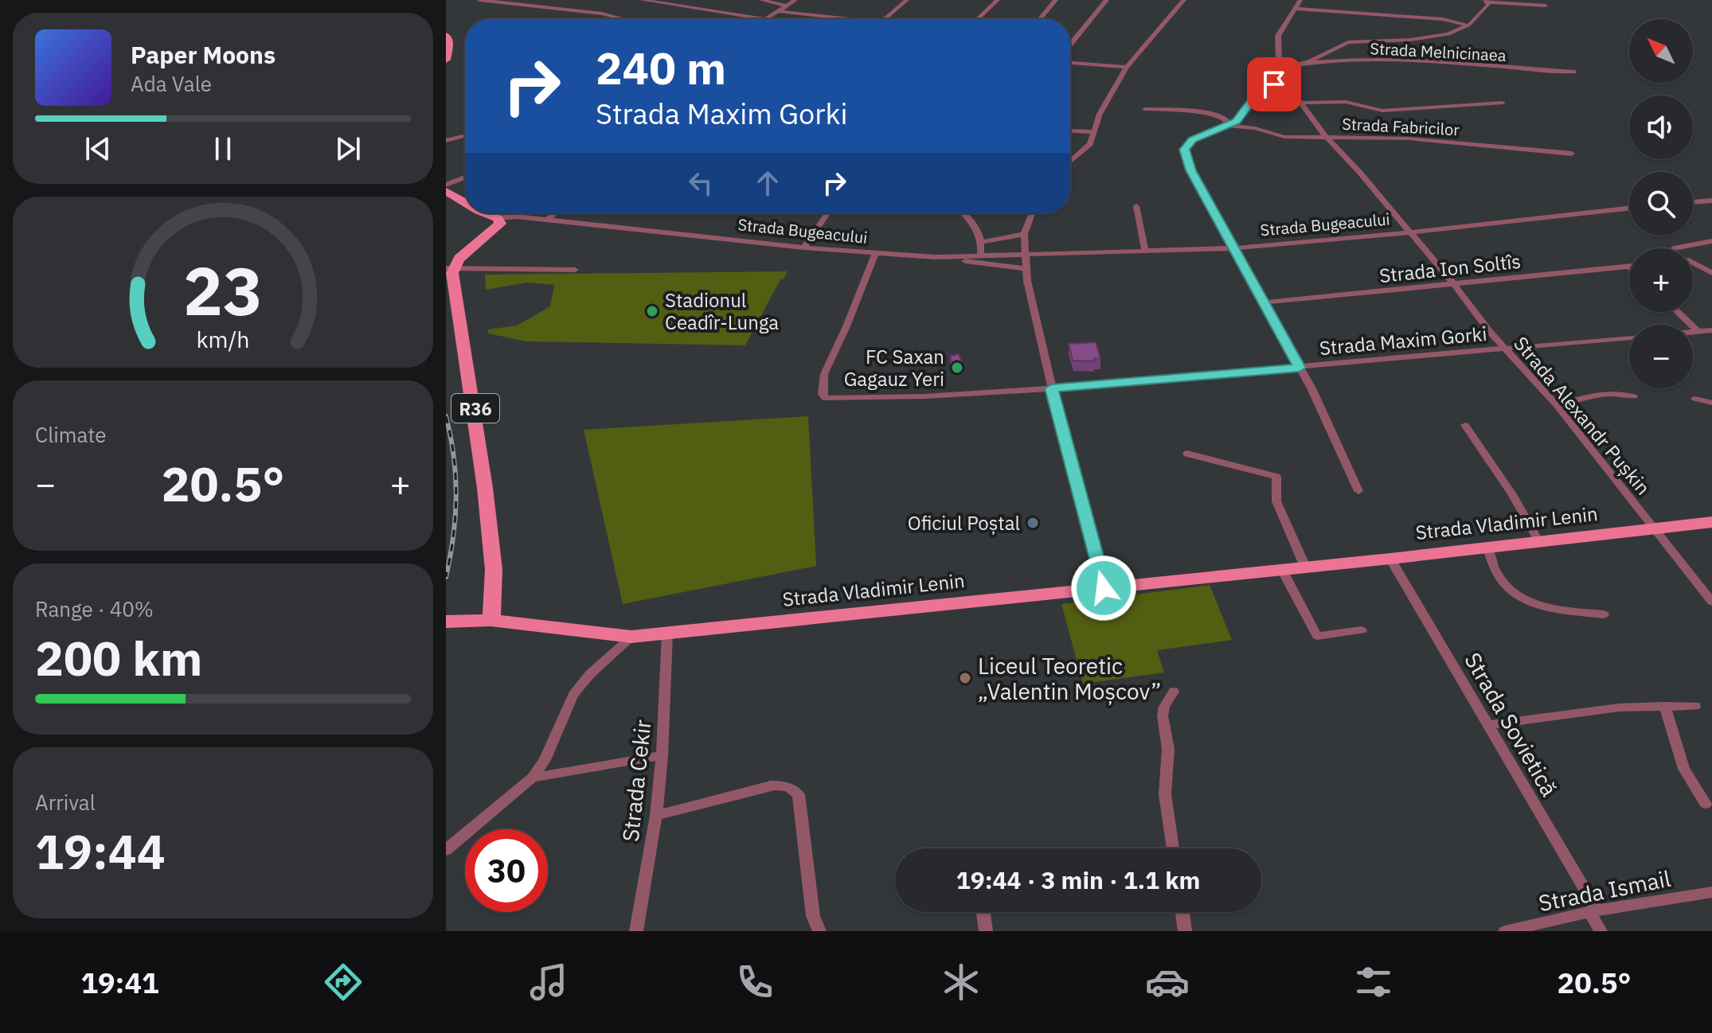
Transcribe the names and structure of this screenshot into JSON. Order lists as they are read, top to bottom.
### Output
{
  "streets": {
    "main road": ["Strada Bugeacului", "R36", "Strada Vladimir Lenin"],
    "street": [
      "Strada Melnicinaea",
      "Strada Fabricilor",
      "Strada Ion Soltîs",
      "Strada Maxim Gorki",
      "Strada Alexandr Pușkin",
      "Strada Sovietică",
      "Strada Cekir",
      "Strada Ismail"
    ]
  },
  "crossings": [
    ["Strada Fabricilor", "Strada Alexandr Pușkin"],
    ["Strada Bugeacului", "Strada Maxim Gorki"],
    ["Strada Bugeacului", "Strada Alexandr Pușkin"],
    ["Strada Ion Soltîs", "Strada Alexandr Pușkin"],
    ["Strada Maxim Gorki", "Strada Alexandr Pușkin"],
    ["R36", "Strada Vladimir Lenin"],
    ["Strada Alexandr Pușkin", "Strada Vladimir Lenin"],
    ["Strada Vladimir Lenin", "Strada Sovietică"],
    ["Strada Vladimir Lenin", "Strada Cekir"],
    ["Strada Sovietică", "Strada Ismail"]
  ],
  "places": [
    "Stadionul Ceadîr-Lunga",
    "FC Saxan Gagauz Yeri",
    "Oficiul Poștal",
    "Liceul Teoretic „Valentin Moșcov”"
  ],
  "north": "top left",
  "page": {
    "map_buttons": ["+", "−"],
    "turn": ["240 m", "Strada Maxim Gorki"],
    "song": ["Paper Moons", "Ada Vale"],
    "tile": [
      "Climate",
      ["Range · 40%", "200 km"],
      ["Arrival", "19:44"]
    ],
    "heat": ["−", "20.5°", "+"],
    "limit": "30",
    "trip": "19:44 · 3 min · 1.1 km",
    "tabs": ["19:41", "20.5°"],
    "gauge": ["23", "km/h"]
  }
}
